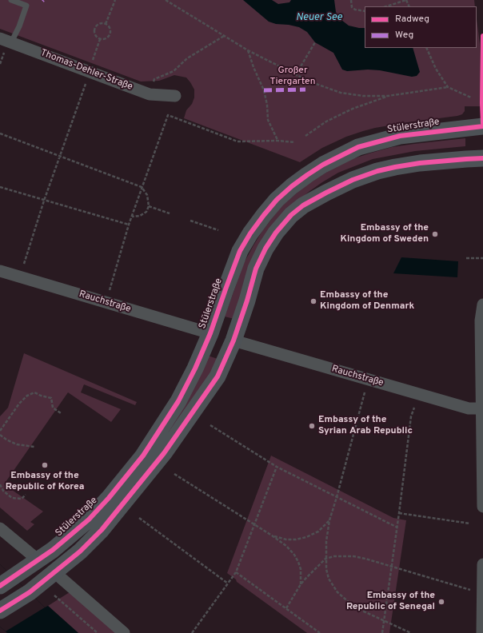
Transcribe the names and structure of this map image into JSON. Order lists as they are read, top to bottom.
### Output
{
  "streets": {
    "main road": ["Stülerstraße"],
    "street": ["Thomas-Dehler-Straße", "Rauchstraße"]
  },
  "crossings": [
    ["Stülerstraße", "Rauchstraße"]
  ],
  "water": ["Neuer See"],
  "parks": ["Großer Tiergarten"],
  "places": [
    "Embassy of the Kingdom of Sweden",
    "Embassy of the Kingdom of Denmark",
    "Embassy of the Syrian Arab Republic",
    "Embassy of the Republic of Korea",
    "Embassy of the Republic of Senegal"
  ],
  "legend": ["Radweg", "Weg"]
}
